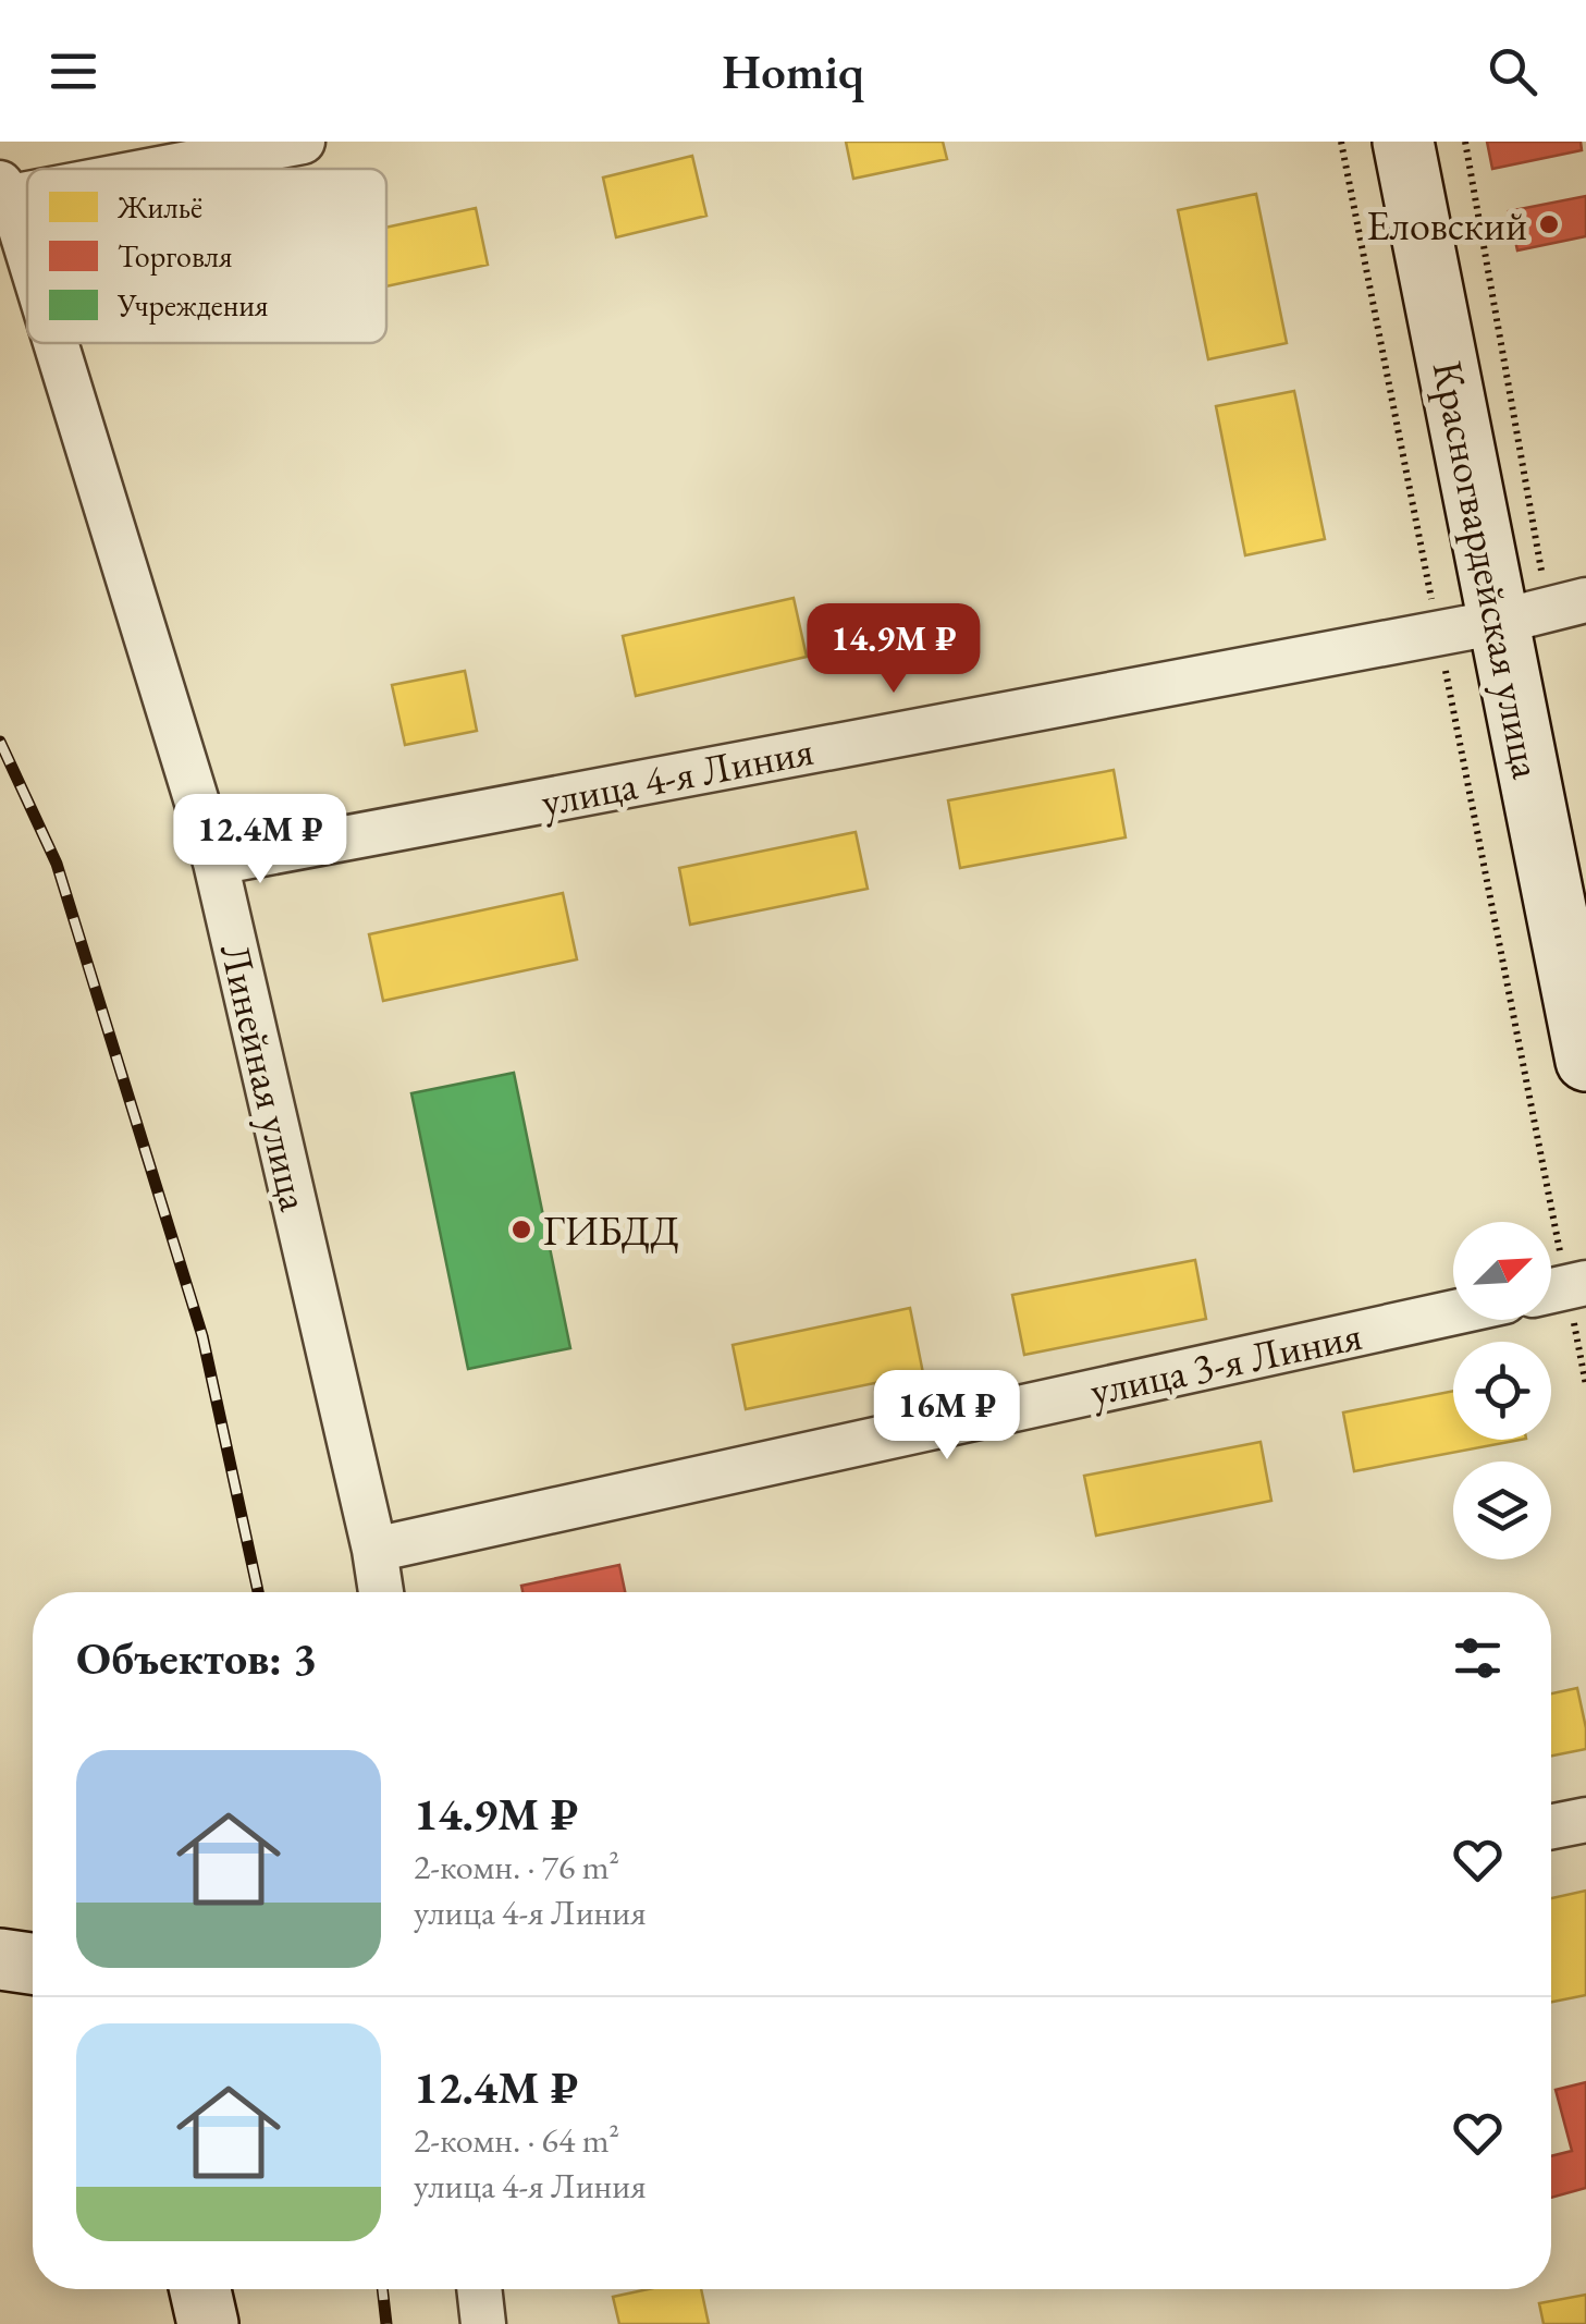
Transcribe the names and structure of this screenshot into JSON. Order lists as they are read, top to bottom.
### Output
{
  "streets": {
    "main road": ["Красногвардейская улица"],
    "street": ["улица 4-я Линия", "Линейная улица", "улица 3-я Линия"]
  },
  "crossings": [
    ["Красногвардейская улица", "улица 4-я Линия"],
    ["улица 4-я Линия", "Линейная улица"],
    ["Линейная улица", "улица 3-я Линия"]
  ],
  "places": ["Еловский", "ГИБДД"],
  "legend": ["Жильё", "Торговля", "Учреждения"],
  "north": "top right",
  "page": {
    "header": "Homiq",
    "price": ["14.9M ₽", "12.4M ₽", "16M ₽"],
    "heading": "Объектов: 3",
    "list": [
      {
        "name": "14.9M ₽",
        "note": "2-комн. · 76 m² · улица 4-я Линия"
      },
      {
        "name": "12.4M ₽",
        "note": "2-комн. · 64 m² · улица 4-я Линия"
      }
    ]
  }
}
